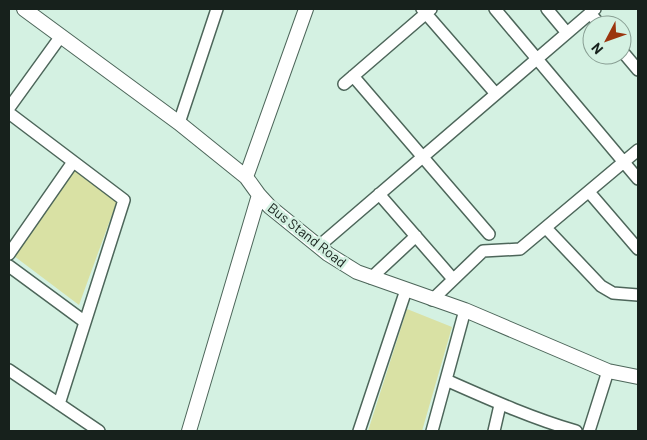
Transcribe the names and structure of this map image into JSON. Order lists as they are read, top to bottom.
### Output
{
  "streets": {
    "street": ["Bus Stand Road"]
  },
  "north": "bottom left"
}
